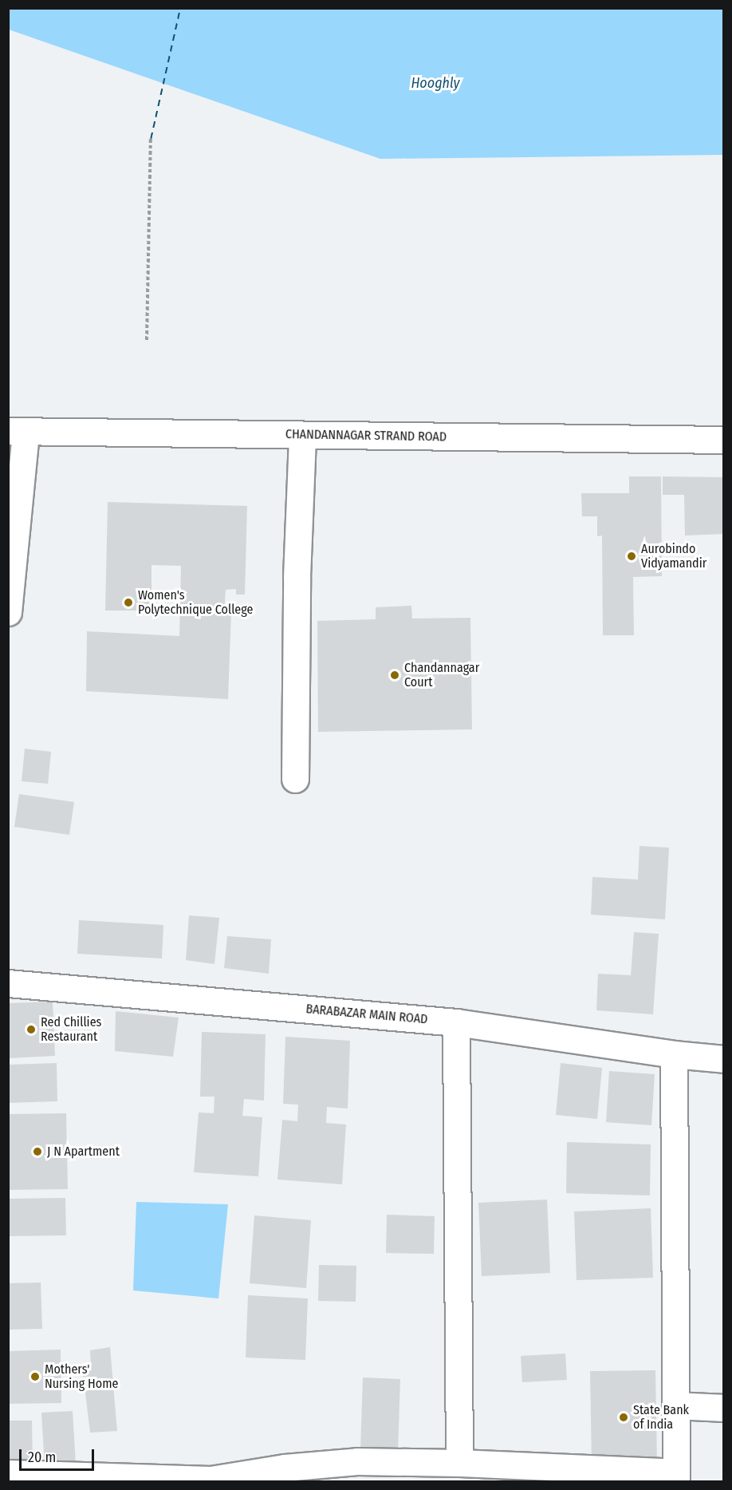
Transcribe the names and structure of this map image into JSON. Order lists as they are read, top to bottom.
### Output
{
  "streets": {
    "street": ["CHANDANNAGAR STRAND ROAD", "BARABAZAR MAIN ROAD"]
  },
  "water": ["Hooghly"],
  "places": [
    "Aurobindo Vidyamandir",
    "Women's Polytechnique College",
    "Chandannagar Court",
    "Red Chillies Restaurant",
    "J N Apartment",
    "Mothers' Nursing Home",
    "State Bank of India"
  ],
  "scale_bar": "20 m"
}
